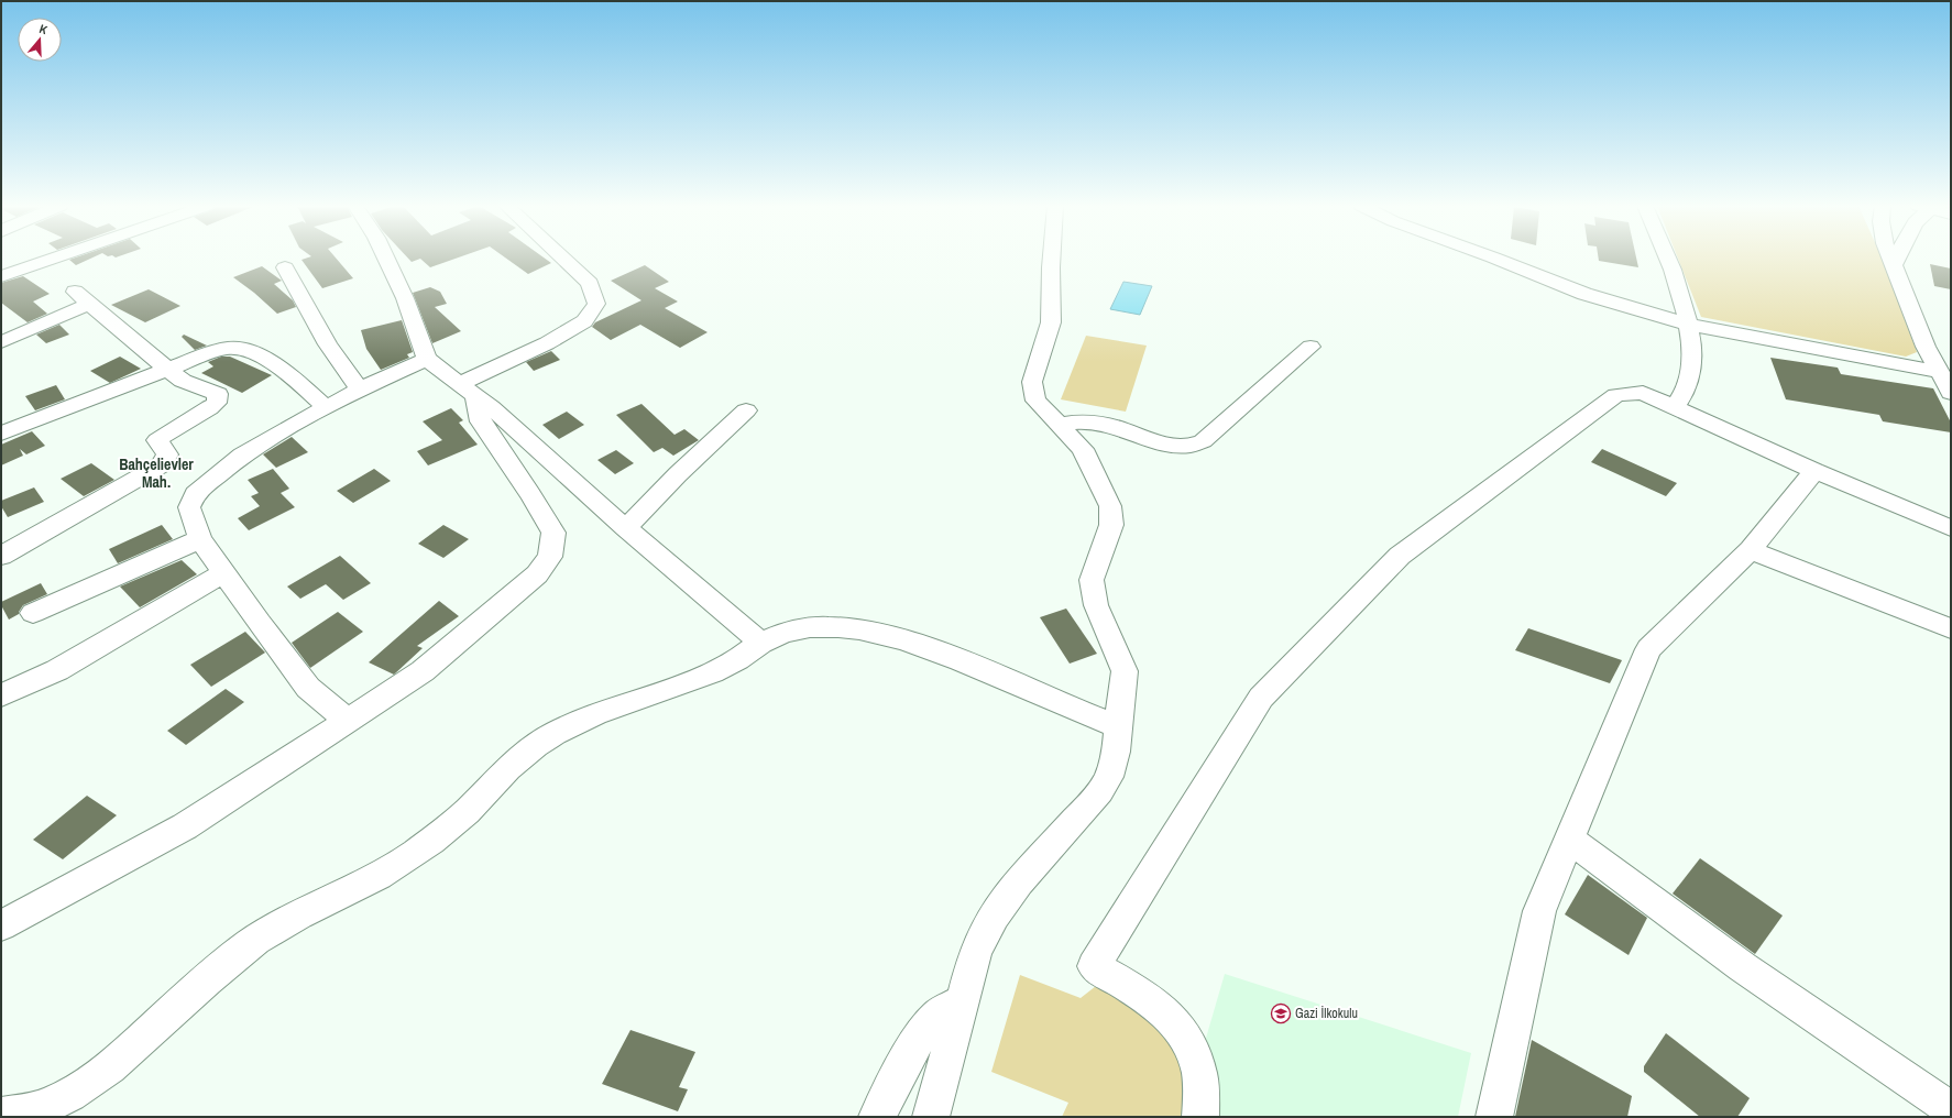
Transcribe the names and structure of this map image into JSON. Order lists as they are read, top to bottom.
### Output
{
  "districts": ["Bahçelievler Mah."],
  "places": {
    "school or university": ["Gazi İlkokulu"]
  },
  "north": "top"
}
